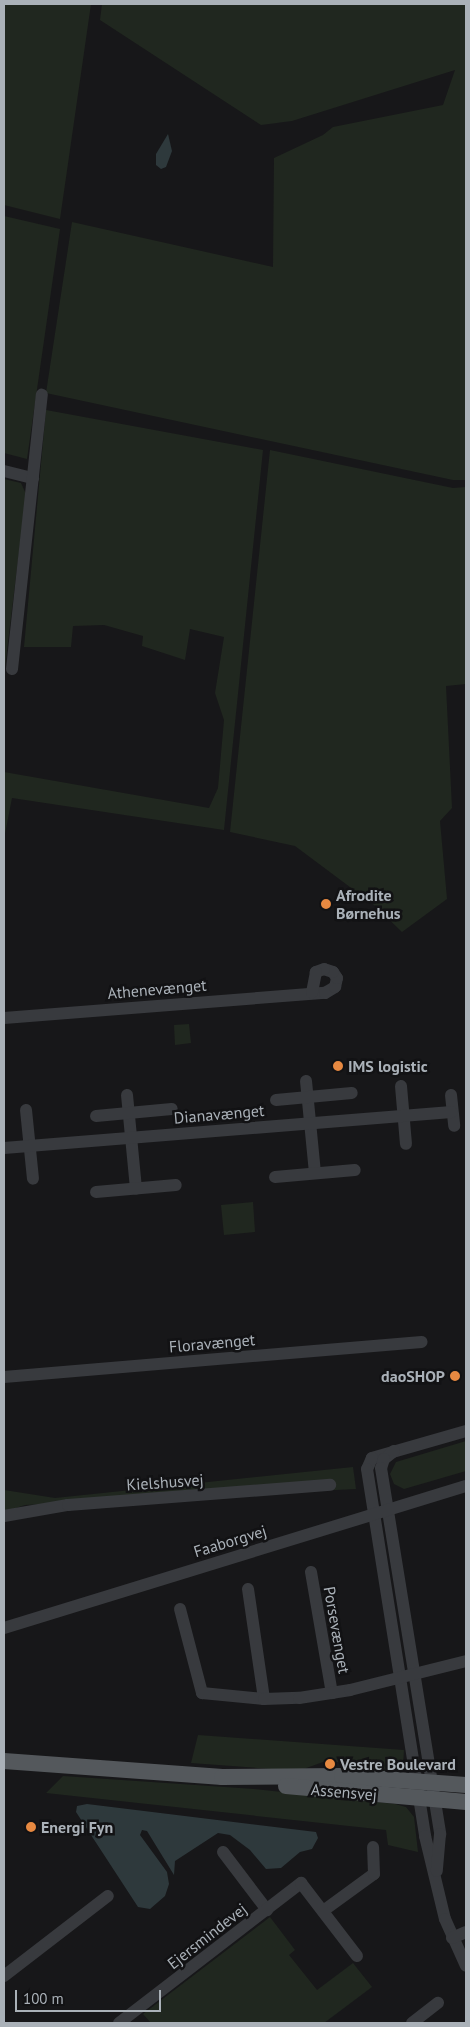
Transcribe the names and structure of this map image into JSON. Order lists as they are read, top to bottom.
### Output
{
  "streets": {
    "main road": ["Assensvej"],
    "street": [
      "Athenevænget",
      "Dianavænget",
      "Floravænget",
      "Kielshusvej",
      "Faaborgvej",
      "Porsevænget",
      "Ejersmindevej"
    ]
  },
  "places": [
    "Afrodite Børnehus",
    "IMS logistic",
    "daoSHOP",
    "Vestre Boulevard",
    "Energi Fyn"
  ],
  "scale_bar": "100 m"
}
